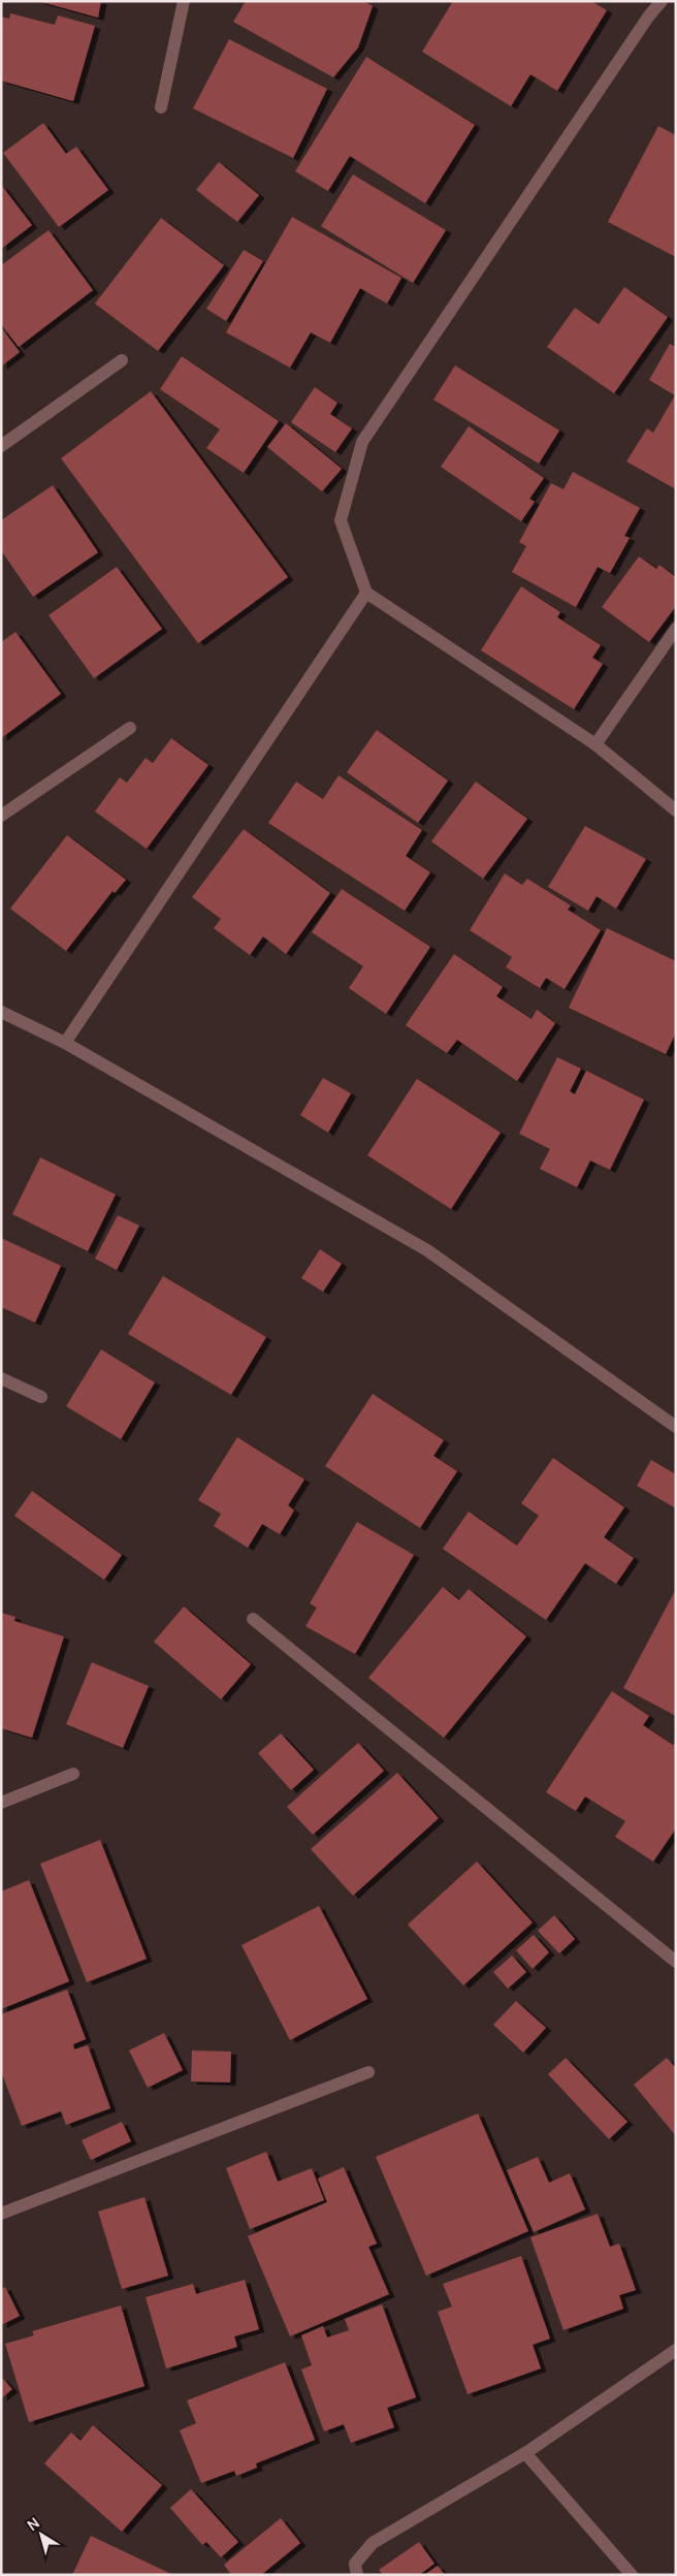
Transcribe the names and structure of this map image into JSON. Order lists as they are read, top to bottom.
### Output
{
  "north": "top left"
}
